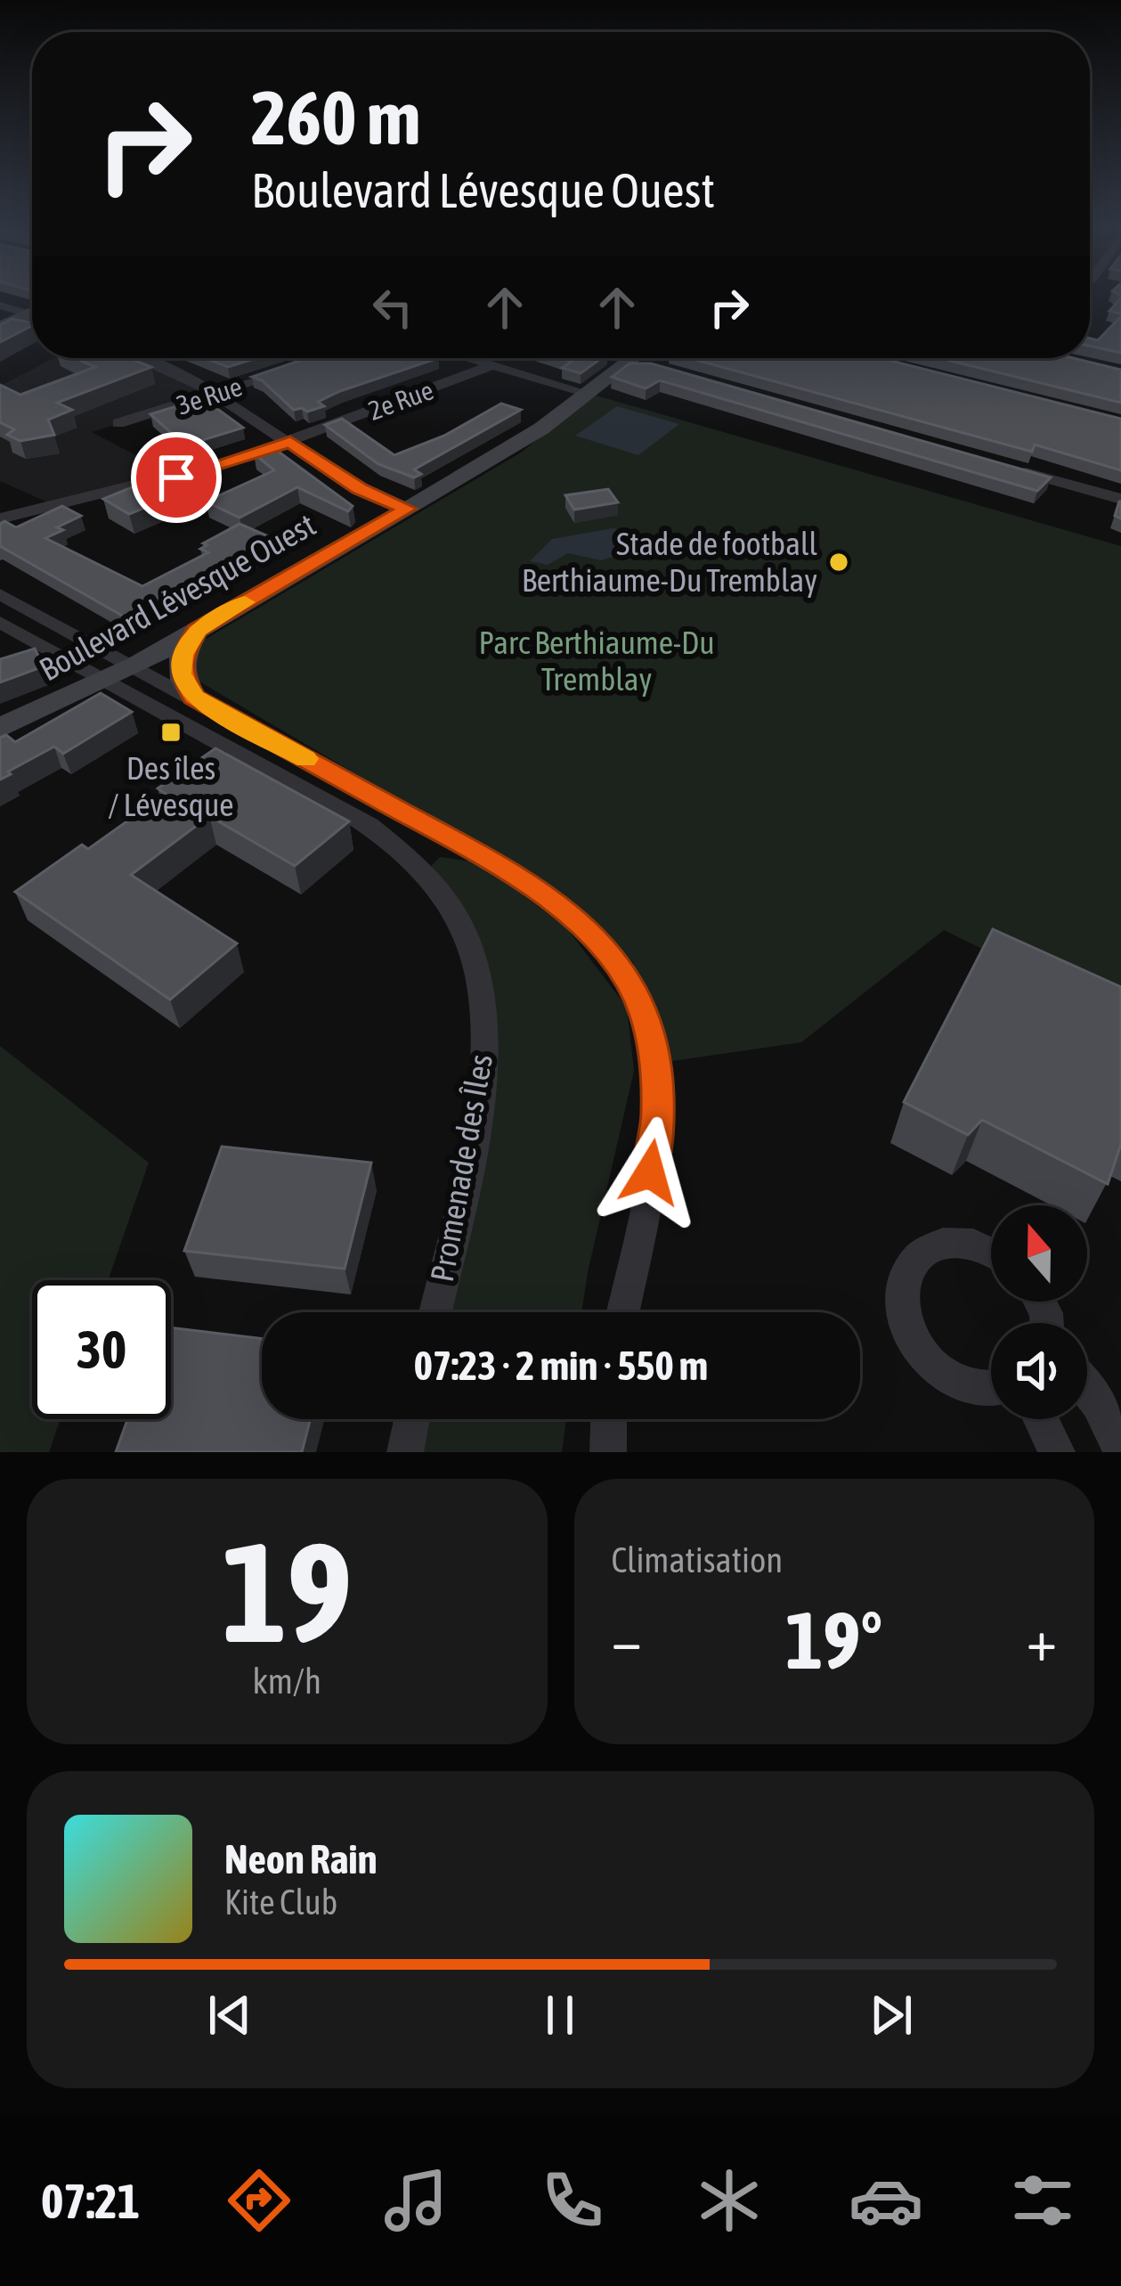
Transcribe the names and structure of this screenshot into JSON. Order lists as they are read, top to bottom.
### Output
{
  "streets": {
    "street": [
      "3e Rue",
      "2e Rue",
      "Boulevard Lévesque Ouest",
      "Promenade des Îles"
    ]
  },
  "crossings": [
    ["Boulevard Lévesque Ouest", "Promenade des Îles"]
  ],
  "parks": ["Parc Berthiaume-Du Tremblay"],
  "places": {
    "other": ["Stade de football Berthiaume-Du Tremblay"],
    "transit": ["Des îles / Lévesque"]
  },
  "north": "top",
  "page": {
    "turn": ["260 m", "Boulevard Lévesque Ouest"],
    "limit": "30",
    "trip": "07:23 · 2 min · 550 m",
    "tile": [
      ["19", "km/h"],
      "Climatisation"
    ],
    "heat": ["−", "19°", "+"],
    "song": ["Neon Rain", "Kite Club"],
    "tabs": "07:21"
  }
}
